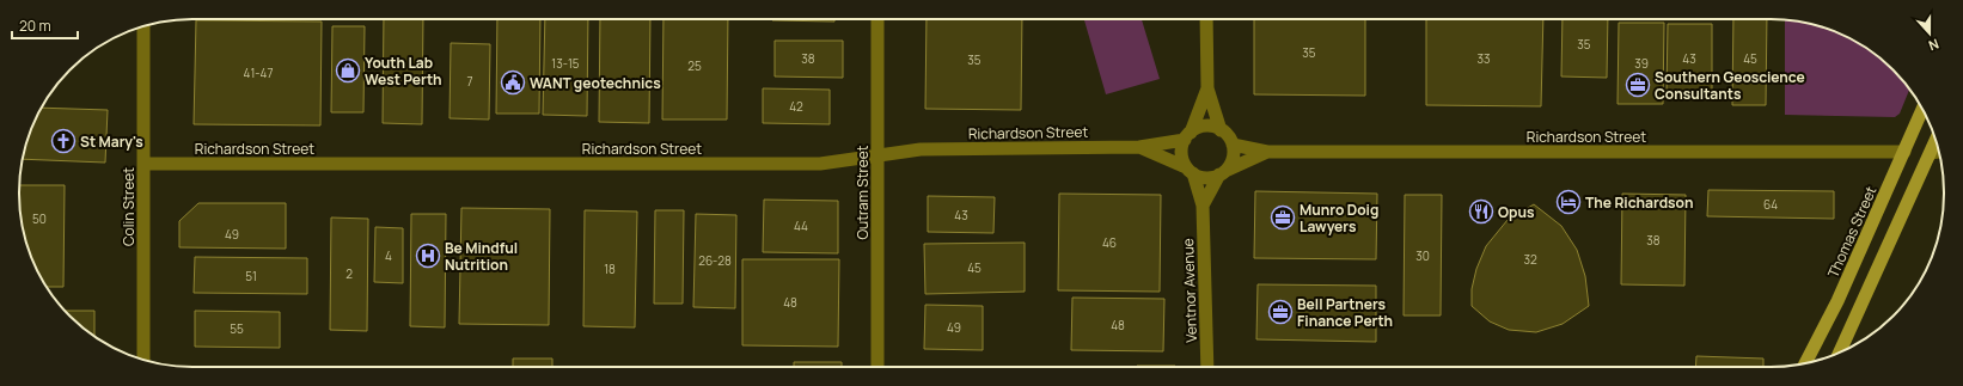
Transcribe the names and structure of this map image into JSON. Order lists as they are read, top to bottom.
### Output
{
  "streets": {
    "main road": ["Thomas Street"],
    "street": [
      "Richardson Street",
      "Outram Street",
      "Colin Street",
      "Ventnor Avenue"
    ]
  },
  "crossings": [
    ["Richardson Street", "Outram Street"],
    ["Richardson Street", "Colin Street"],
    ["Richardson Street", "Thomas Street"],
    ["Richardson Street", "Ventnor Avenue"]
  ],
  "places": {
    "shop": ["Youth Lab West Perth"],
    "public building": ["WANT geotechnics"],
    "office": ["Southern Geoscience Consultants", "Munro Doig Lawyers", "Bell Partners Finance Perth"],
    "church": ["St Mary's"],
    "hotel": ["The Richardson"],
    "restaurant": ["Opus"],
    "hospital": ["Be Mindful Nutrition"]
  },
  "house_numbers": [
    "35",
    "35",
    "38",
    "33",
    "43",
    "45",
    "35",
    "13-15",
    "39",
    "25",
    "41-47",
    "7",
    "42",
    "64",
    "43",
    "50",
    "44",
    "49",
    "38",
    "46",
    "4",
    "30",
    "32",
    "26-28",
    "45",
    "18",
    "2",
    "51",
    "48",
    "48",
    "49",
    "55"
  ],
  "scale_bar": "20 m",
  "north": "bottom"
}
